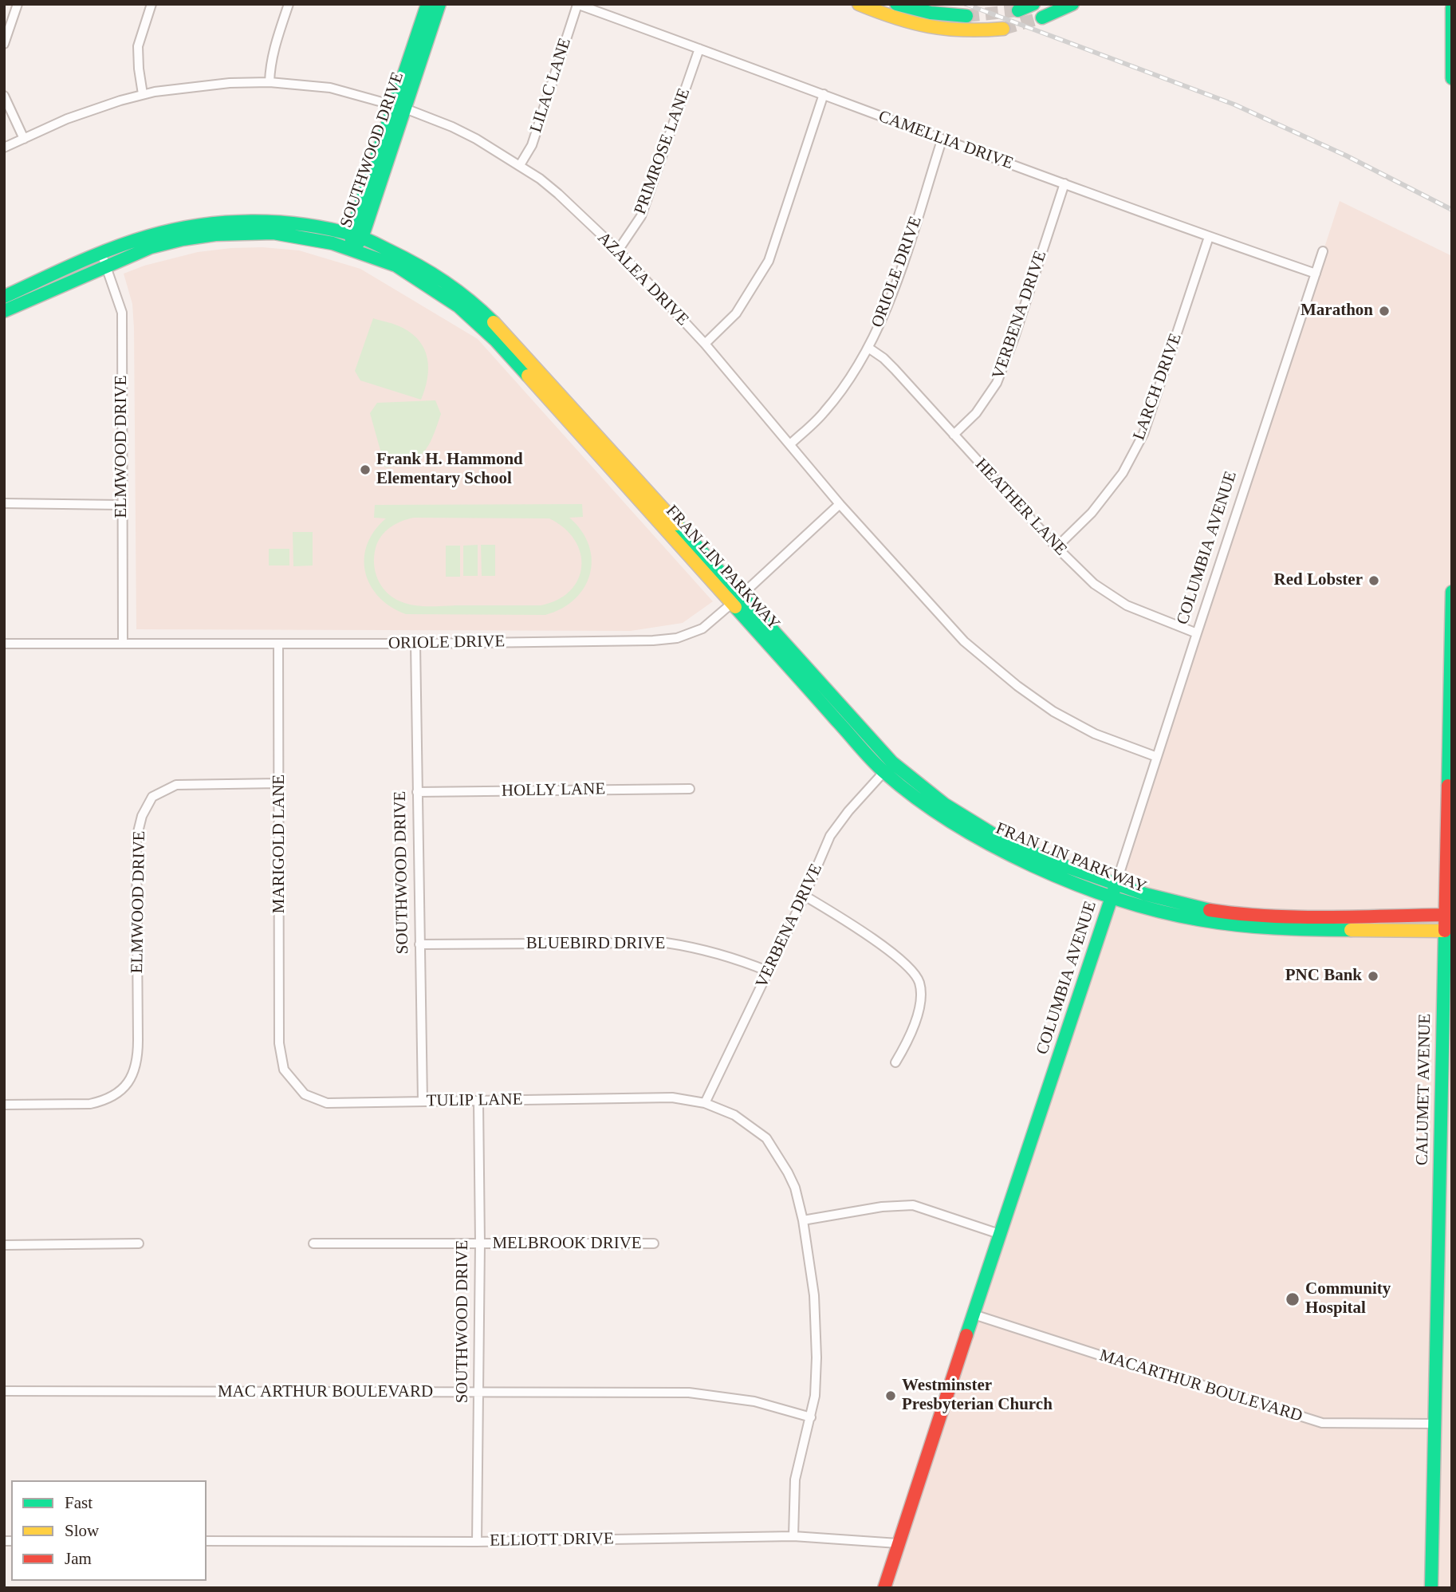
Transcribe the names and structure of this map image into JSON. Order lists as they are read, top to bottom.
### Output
{
  "streets": {
    "street": [
      "LILAC LANE",
      "CAMELLIA DRIVE",
      "SOUTHWOOD DRIVE",
      "PRIMROSE LANE",
      "ORIOLE DRIVE",
      "AZALEA DRIVE",
      "VERBENA DRIVE",
      "LARCH DRIVE",
      "ELMWOOD DRIVE",
      "HEATHER LANE",
      "COLUMBIA AVENUE",
      "FRAN LIN PARKWAY",
      "HOLLY LANE",
      "MARIGOLD LANE",
      "BLUEBIRD DRIVE",
      "CALUMET AVENUE",
      "TULIP LANE",
      "MELBROOK DRIVE",
      "MACARTHUR BOULEVARD",
      "MAC ARTHUR BOULEVARD",
      "ELLIOTT DRIVE"
    ]
  },
  "crossings": [
    ["LILAC LANE", "CAMELLIA DRIVE"],
    ["LILAC LANE", "AZALEA DRIVE"],
    ["CAMELLIA DRIVE", "PRIMROSE LANE"],
    ["CAMELLIA DRIVE", "ORIOLE DRIVE"],
    ["CAMELLIA DRIVE", "VERBENA DRIVE"],
    ["CAMELLIA DRIVE", "LARCH DRIVE"],
    ["CAMELLIA DRIVE", "COLUMBIA AVENUE"],
    ["SOUTHWOOD DRIVE", "ORIOLE DRIVE"],
    ["SOUTHWOOD DRIVE", "AZALEA DRIVE"],
    ["SOUTHWOOD DRIVE", "FRAN LIN PARKWAY"],
    ["SOUTHWOOD DRIVE", "HOLLY LANE"],
    ["SOUTHWOOD DRIVE", "BLUEBIRD DRIVE"],
    ["SOUTHWOOD DRIVE", "TULIP LANE"],
    ["SOUTHWOOD DRIVE", "MELBROOK DRIVE"],
    ["SOUTHWOOD DRIVE", "MAC ARTHUR BOULEVARD"],
    ["SOUTHWOOD DRIVE", "ELLIOTT DRIVE"],
    ["PRIMROSE LANE", "AZALEA DRIVE"],
    ["ORIOLE DRIVE", "AZALEA DRIVE"],
    ["ORIOLE DRIVE", "ELMWOOD DRIVE"],
    ["ORIOLE DRIVE", "HEATHER LANE"],
    ["ORIOLE DRIVE", "FRAN LIN PARKWAY"],
    ["ORIOLE DRIVE", "MARIGOLD LANE"],
    ["AZALEA DRIVE", "COLUMBIA AVENUE"],
    ["VERBENA DRIVE", "HEATHER LANE"],
    ["VERBENA DRIVE", "FRAN LIN PARKWAY"],
    ["VERBENA DRIVE", "BLUEBIRD DRIVE"],
    ["VERBENA DRIVE", "TULIP LANE"],
    ["LARCH DRIVE", "HEATHER LANE"],
    ["ELMWOOD DRIVE", "FRAN LIN PARKWAY"],
    ["ELMWOOD DRIVE", "MARIGOLD LANE"],
    ["HEATHER LANE", "COLUMBIA AVENUE"],
    ["COLUMBIA AVENUE", "FRAN LIN PARKWAY"],
    ["COLUMBIA AVENUE", "MACARTHUR BOULEVARD"],
    ["COLUMBIA AVENUE", "ELLIOTT DRIVE"],
    ["FRAN LIN PARKWAY", "CALUMET AVENUE"],
    ["MARIGOLD LANE", "TULIP LANE"],
    ["CALUMET AVENUE", "MACARTHUR BOULEVARD"],
    ["TULIP LANE", "MAC ARTHUR BOULEVARD"],
    ["TULIP LANE", "ELLIOTT DRIVE"]
  ],
  "places": [
    "Marathon",
    "Frank H. Hammond Elementary School",
    "Red Lobster",
    "PNC Bank",
    "Community Hospital",
    "Westminster Presbyterian Church"
  ],
  "legend": ["Fast", "Slow", "Jam"]
}
